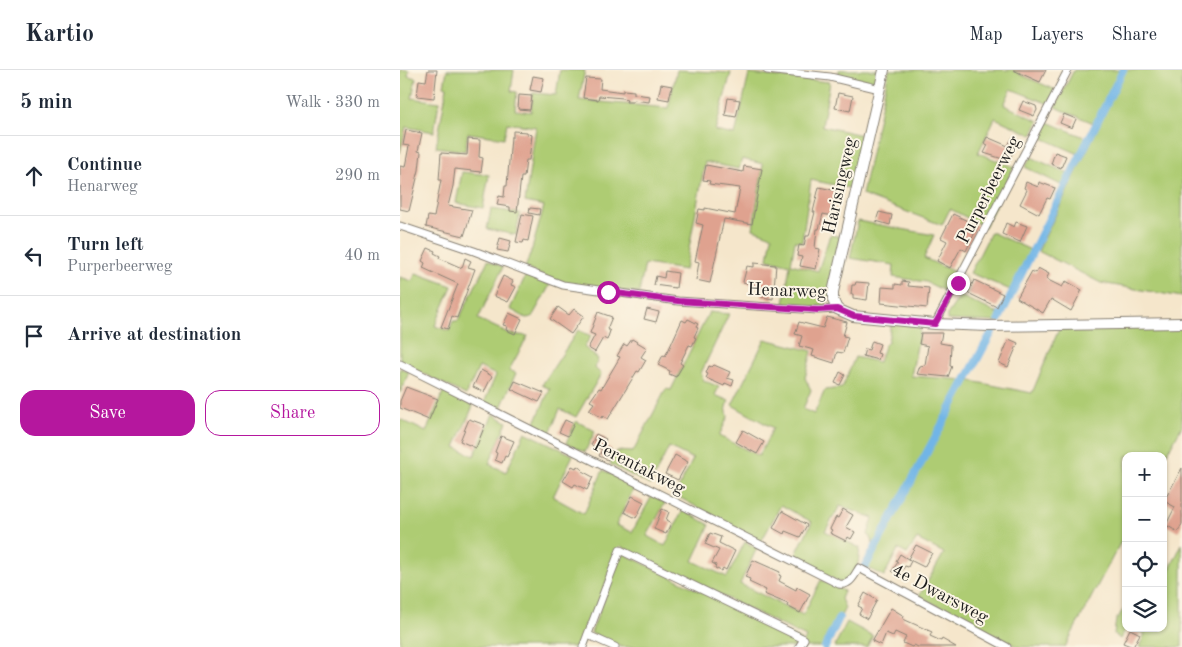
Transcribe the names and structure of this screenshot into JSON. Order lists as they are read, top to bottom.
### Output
{
  "streets": {
    "street": [
      "Harisingweg",
      "Purperbeerweg",
      "Henarweg",
      "Perentakweg",
      "4e Dwarsweg"
    ]
  },
  "crossings": [
    ["Harisingweg", "Henarweg"],
    ["Purperbeerweg", "Henarweg"],
    ["Perentakweg", "4e Dwarsweg"]
  ],
  "page": {
    "header": "Kartio",
    "nav": ["Map", "Layers", "Share"],
    "heading": ["5 min", "Walk · 330 m"],
    "list": [
      ["Continue", "Henarweg", "290 m"],
      ["Turn left", "Purperbeerweg", "40 m"],
      "Arrive at destination"
    ],
    "buttons": ["Save", "Share"],
    "map_buttons": ["+", "−"]
  }
}
